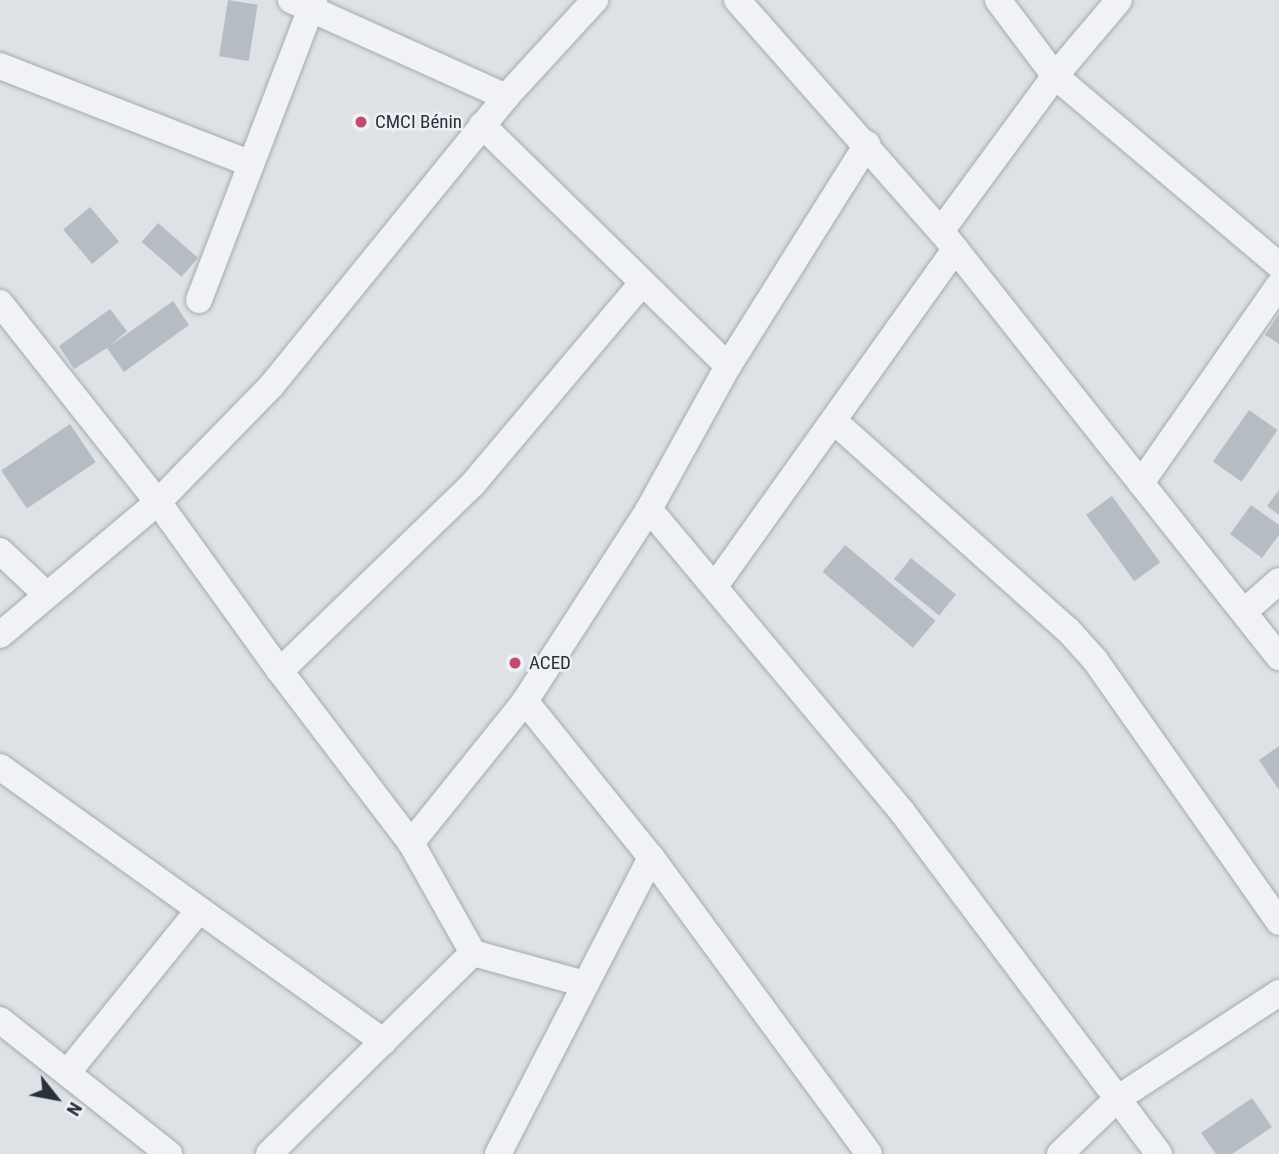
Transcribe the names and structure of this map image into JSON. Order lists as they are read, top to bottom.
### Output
{
  "places": ["CMCI Bénin", "ACED"],
  "north": "bottom right"
}
